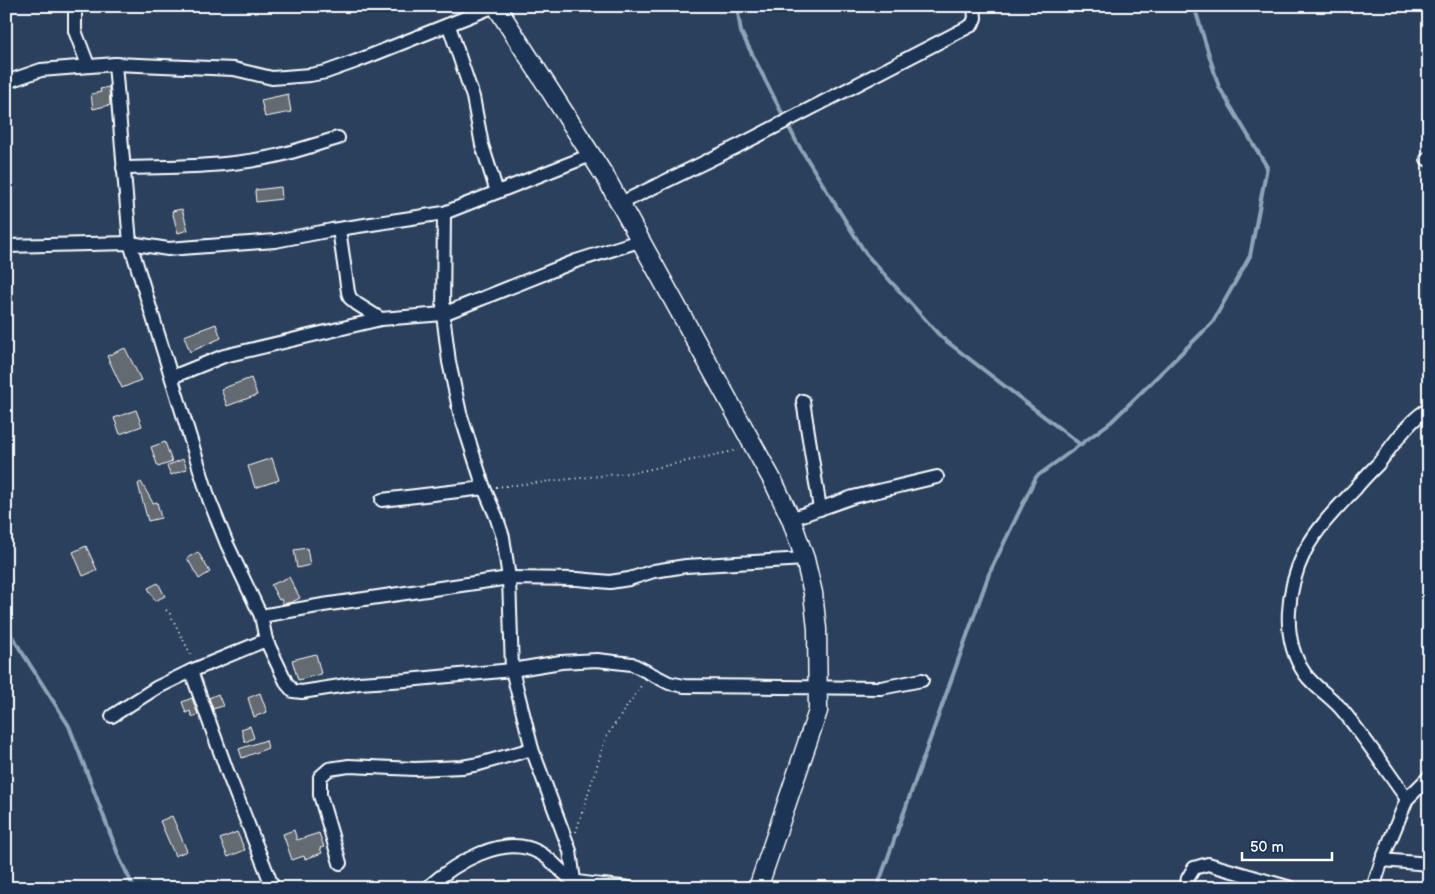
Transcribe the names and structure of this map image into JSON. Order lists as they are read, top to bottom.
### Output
{
  "scale_bar": "50 m"
}
